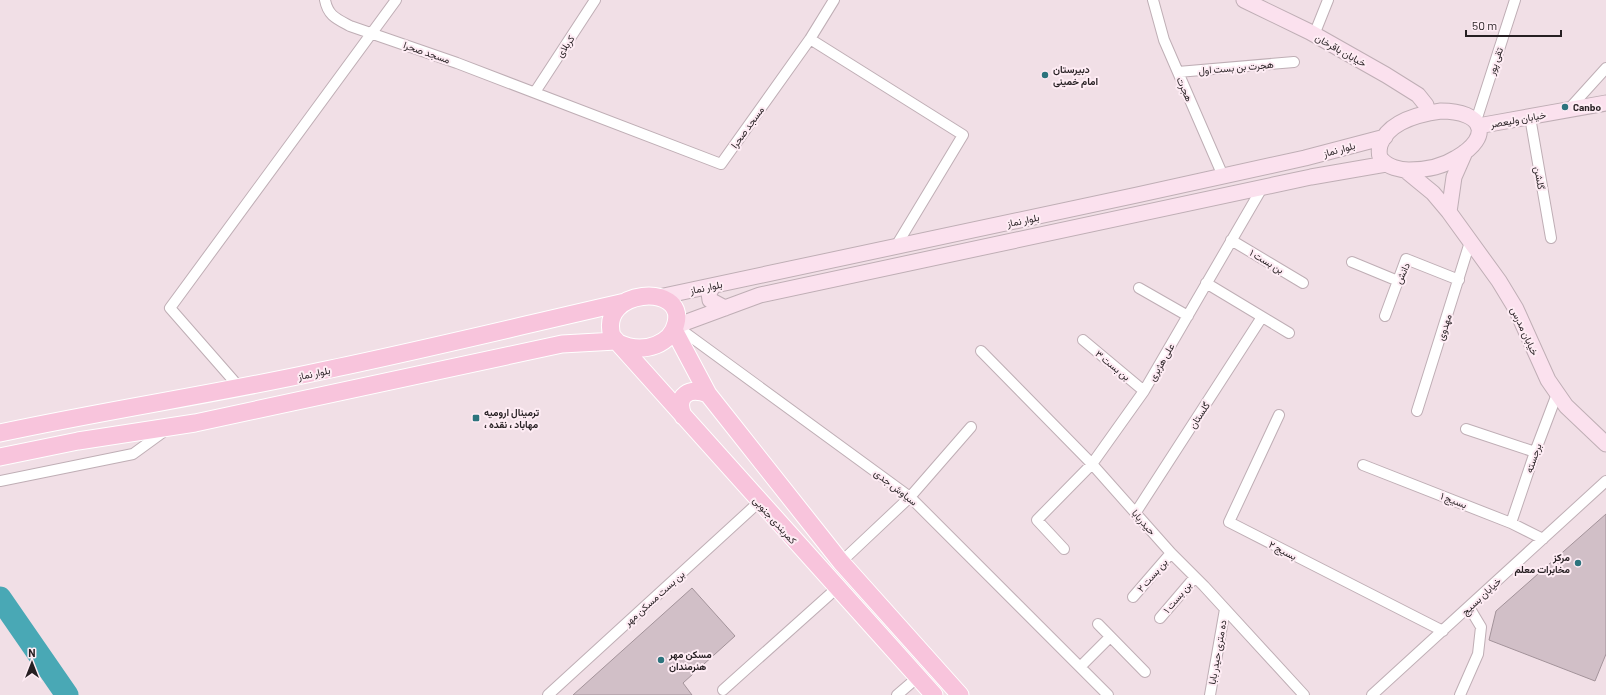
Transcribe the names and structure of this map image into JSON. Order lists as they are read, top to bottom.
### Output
{
  "streets": {
    "main road": [
      "خیابان باقرخان",
      "خیابان ولیعصر",
      "بلوار نماز",
      "خیابان مدرس",
      "کمربندی جنوبی"
    ],
    "street": [
      "کربلای",
      "مسجد صحرا",
      "تقی پور",
      "هجرت بن بست اول",
      "هجرت",
      "گلشن",
      "بن بست ۱",
      "دانش",
      "مهدوی",
      "علی هژبری",
      "بن بست ۳",
      "گلستان",
      "برجسته",
      "سیاوش جدی",
      "بسیج ۱",
      "حیدربابا",
      "بسیج ۲",
      "بن بست ۲",
      "خیابان بسیج",
      "بن بست مسکن مهر",
      "ده متری حیدر بابا"
    ]
  },
  "crossings": [
    ["کربلای", "مسجد صحرا"],
    ["تقی پور", "خیابان ولیعصر"],
    ["هجرت بن بست اول", "هجرت"],
    ["هجرت", "بلوار نماز"],
    ["خیابان ولیعصر", "گلشن"],
    ["بلوار نماز", "علی هژبری"],
    ["بلوار نماز", "سیاوش جدی"],
    ["بلوار نماز", "کمربندی جنوبی"],
    ["بن بست ۱", "علی هژبری"],
    ["بن بست ۱", "حیدربابا"],
    ["دانش", "مهدوی"],
    ["مهدوی", "خیابان مدرس"],
    ["خیابان مدرس", "برجسته"],
    ["علی هژبری", "بن بست ۳"],
    ["علی هژبری", "حیدربابا"],
    ["گلستان", "حیدربابا"],
    ["برجسته", "بسیج ۱"],
    ["سیاوش جدی", "کمربندی جنوبی"],
    ["بسیج ۱", "خیابان بسیج"],
    ["کمربندی جنوبی", "بن بست مسکن مهر"],
    ["حیدربابا", "بن بست ۲"],
    ["حیدربابا", "ده متری حیدر بابا"],
    ["بسیج ۲", "خیابان بسیج"]
  ],
  "places": {
    "other": [
      "دبیرستان امام خمینی",
      "Canbo",
      "مرکز مخابرات معلم",
      "مسکن مهر هنرمندان"
    ],
    "transit": ["ترمینال ارومیه ، مهاباد ، نقده"]
  },
  "scale_bar": "50 m",
  "north": "top"
}
